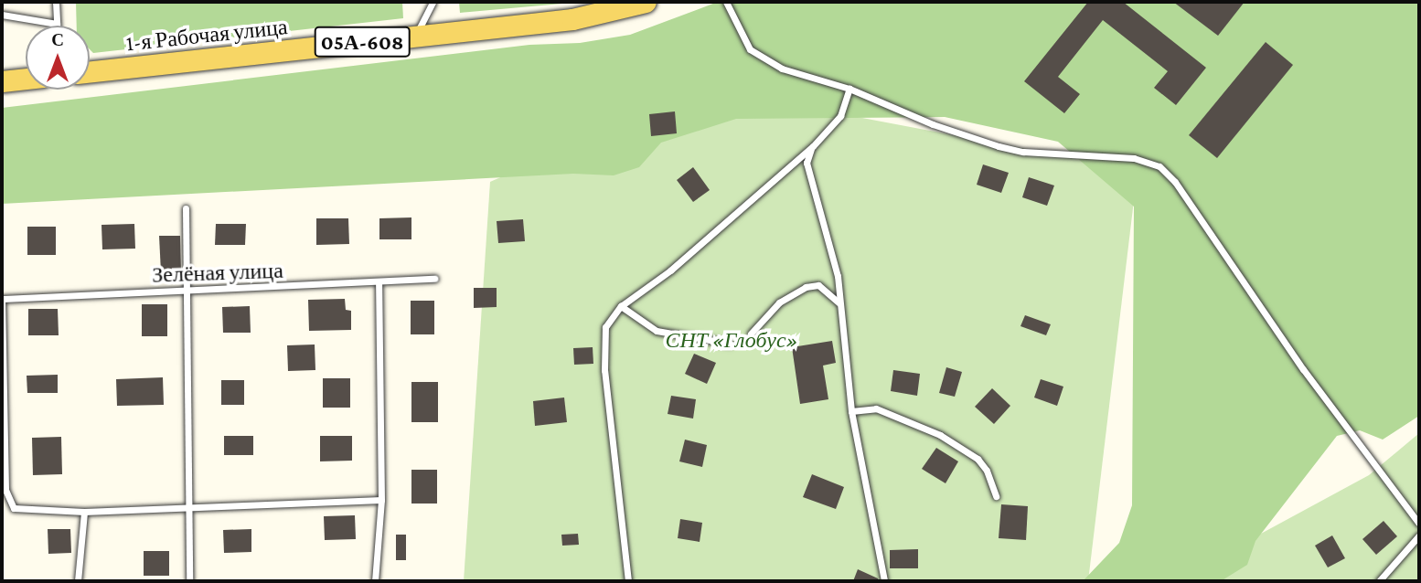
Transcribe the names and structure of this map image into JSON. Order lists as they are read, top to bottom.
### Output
{
  "streets": {
    "main road": ["1-я Рабочая улица", "05А-608"],
    "lane": ["Зелёная улица"]
  },
  "parks": ["СНТ «Глобус»"],
  "north": "top"
}
